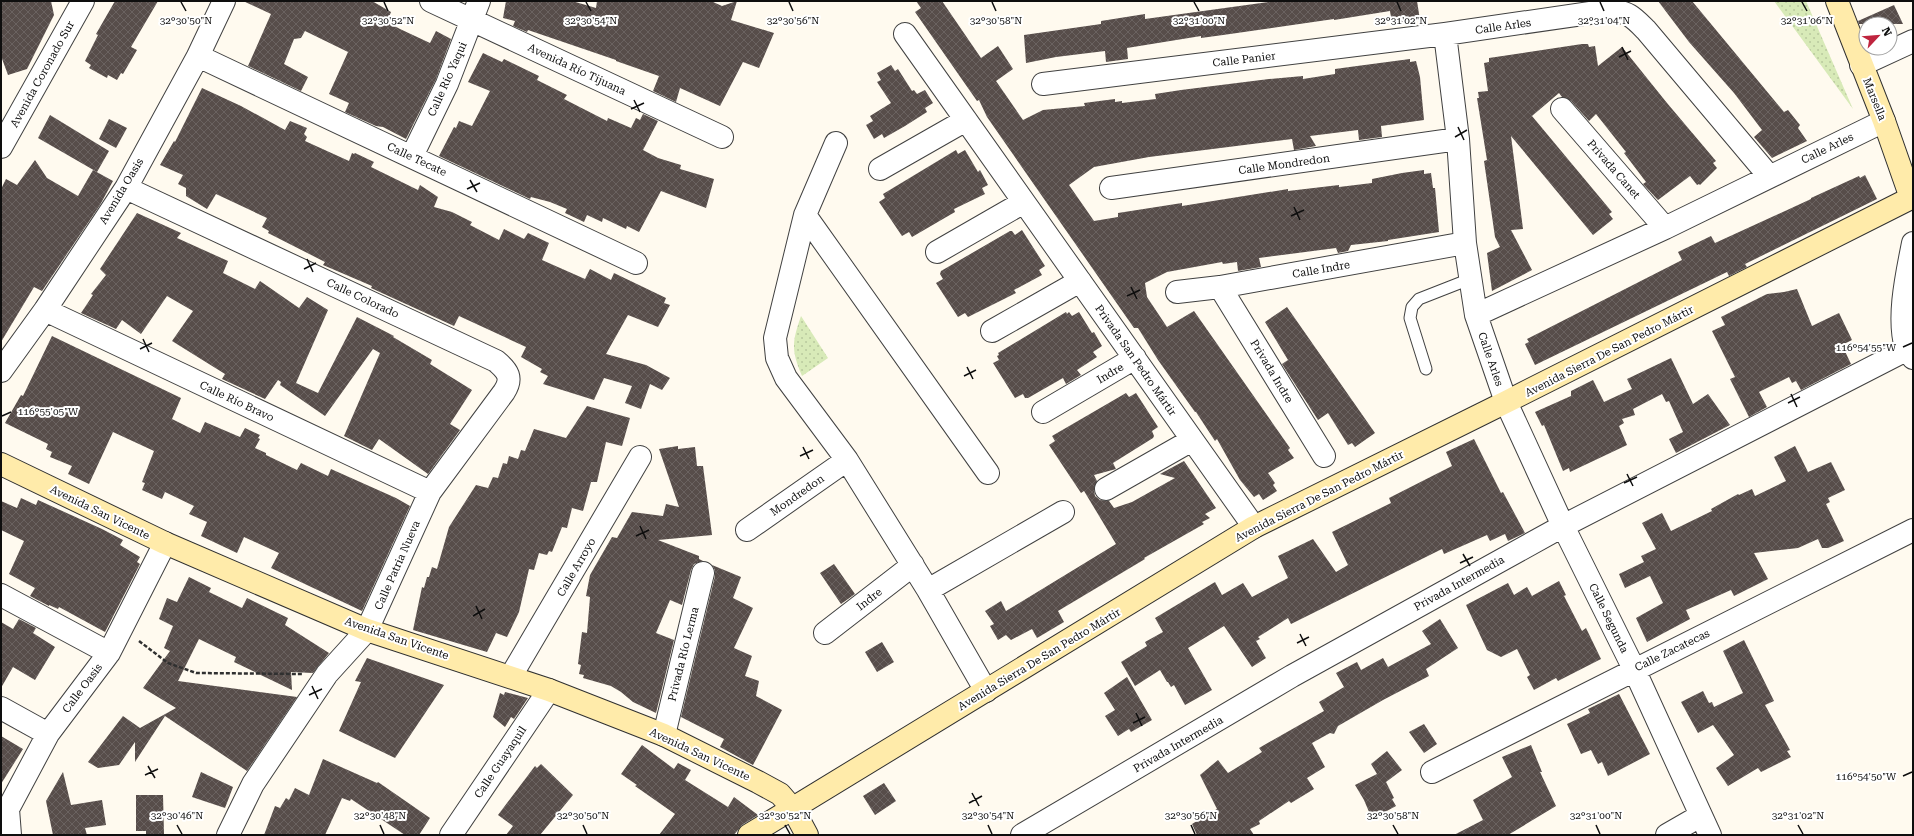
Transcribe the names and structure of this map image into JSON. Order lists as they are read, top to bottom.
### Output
{
  "streets": {
    "street": [
      "Calle Arles",
      "Calle Panier",
      "Avenida Río Tijuana",
      "Avenida Coronado Sur",
      "Calle Río Yaqui",
      "Marsella",
      "Calle Tecate",
      "Calle Mondredon",
      "Privada Canet",
      "Avenida Oasis",
      "Calle Indre",
      "Calle Colorado",
      "Avenida Sierra De San Pedro Mártir",
      "Privada San Pedro Mártir",
      "Privada Indre",
      "Indre",
      "Calle Río Bravo",
      "Mondredon",
      "Avenida San Vicente",
      "Calle Patria Nueva",
      "Calle Arroyo",
      "Privada Intermedia",
      "Calle Segunda",
      "Calle Zacatecas",
      "Privada Río Lerma",
      "Calle Oasis",
      "Calle Guayaquil"
    ]
  },
  "crossings": [
    ["Calle Arles", "Calle Panier"],
    ["Calle Arles", "Marsella"],
    ["Calle Arles", "Calle Mondredon"],
    ["Calle Arles", "Privada Canet"],
    ["Calle Arles", "Calle Indre"],
    ["Calle Arles", "Avenida Sierra De San Pedro Mártir"],
    ["Calle Arles", "Calle Segunda"],
    ["Avenida Río Tijuana", "Calle Río Yaqui"],
    ["Calle Río Yaqui", "Calle Tecate"],
    ["Marsella", "Avenida Sierra De San Pedro Mártir"],
    ["Calle Tecate", "Avenida Oasis"],
    ["Avenida Oasis", "Calle Colorado"],
    ["Avenida Oasis", "Calle Río Bravo"],
    ["Calle Indre", "Privada Indre"],
    ["Calle Colorado", "Calle Patria Nueva"],
    ["Avenida Sierra De San Pedro Mártir", "Privada San Pedro Mártir"],
    ["Avenida Sierra De San Pedro Mártir", "Avenida San Vicente"],
    ["Avenida Sierra De San Pedro Mártir", "Calle Segunda"],
    ["Privada San Pedro Mártir", "Indre"],
    ["Calle Río Bravo", "Calle Patria Nueva"],
    ["Avenida San Vicente", "Calle Patria Nueva"],
    ["Avenida San Vicente", "Calle Arroyo"],
    ["Avenida San Vicente", "Privada Río Lerma"],
    ["Avenida San Vicente", "Calle Oasis"],
    ["Avenida San Vicente", "Calle Guayaquil"],
    ["Privada Intermedia", "Calle Segunda"],
    ["Calle Segunda", "Calle Zacatecas"]
  ],
  "north": "top right",
  "coordinates": [
    "32°30'50\"N",
    "32°30'52\"N",
    "32°30'54\"N",
    "32°30'56\"N",
    "32°30'58\"N",
    "32°31'00\"N",
    "32°31'02\"N",
    "32°31'04\"N",
    "32°31'06\"N",
    "116°54'55\"W",
    "116°55'05\"W",
    "116°54'50\"W",
    "32°30'46\"N",
    "32°30'48\"N"
  ]
}
